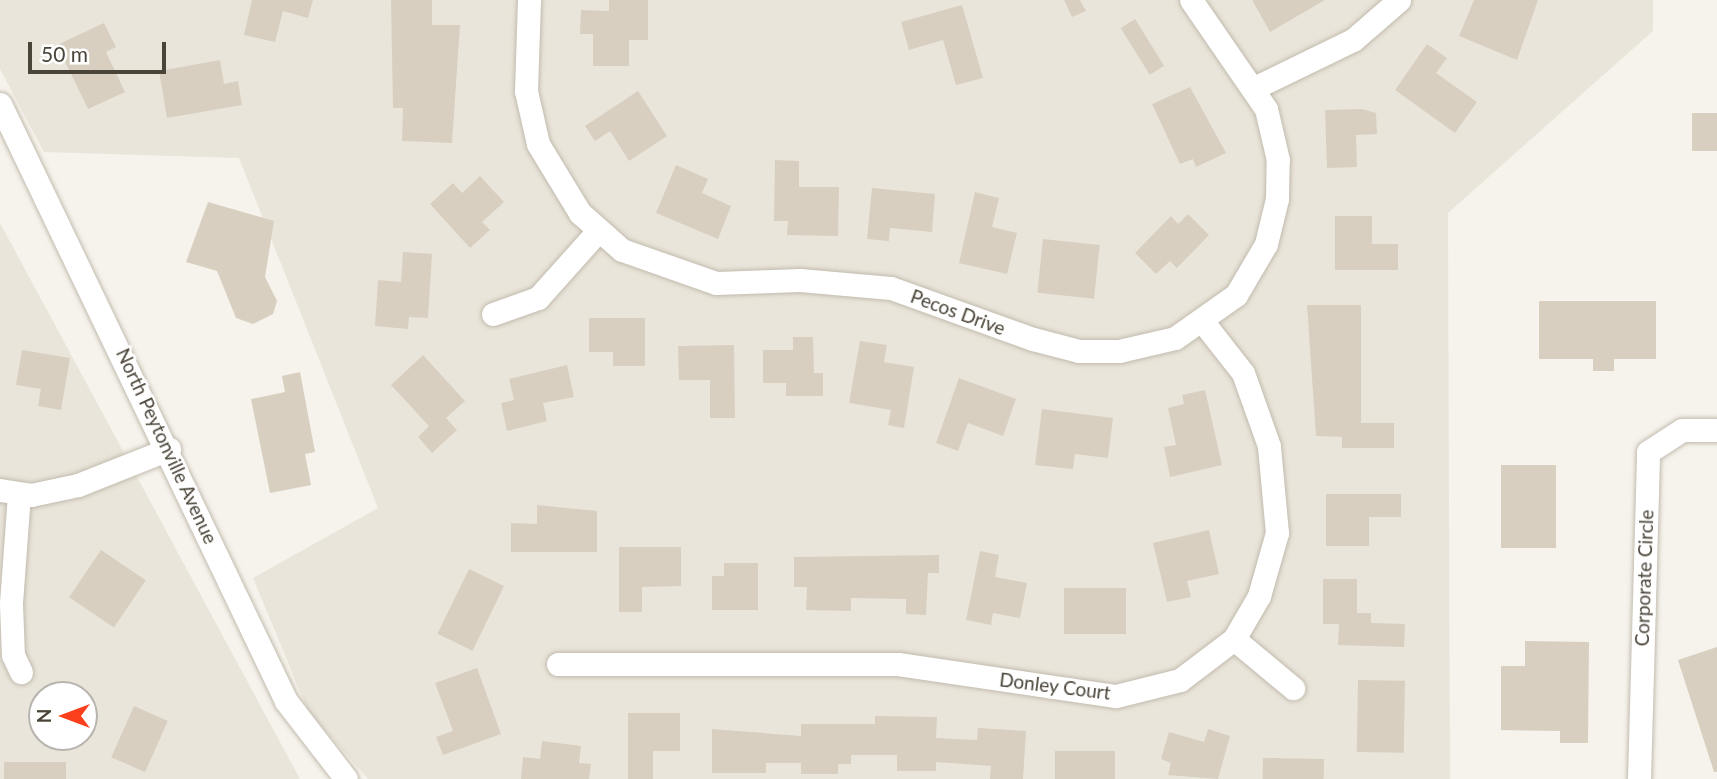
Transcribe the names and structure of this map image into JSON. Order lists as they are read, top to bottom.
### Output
{
  "streets": {
    "street": [
      "Pecos Drive",
      "North Peytonville Avenue",
      "Corporate Circle",
      "Donley Court"
    ]
  },
  "crossings": [
    ["Pecos Drive", "Donley Court"]
  ],
  "scale_bar": "50 m",
  "north": "left"
}
